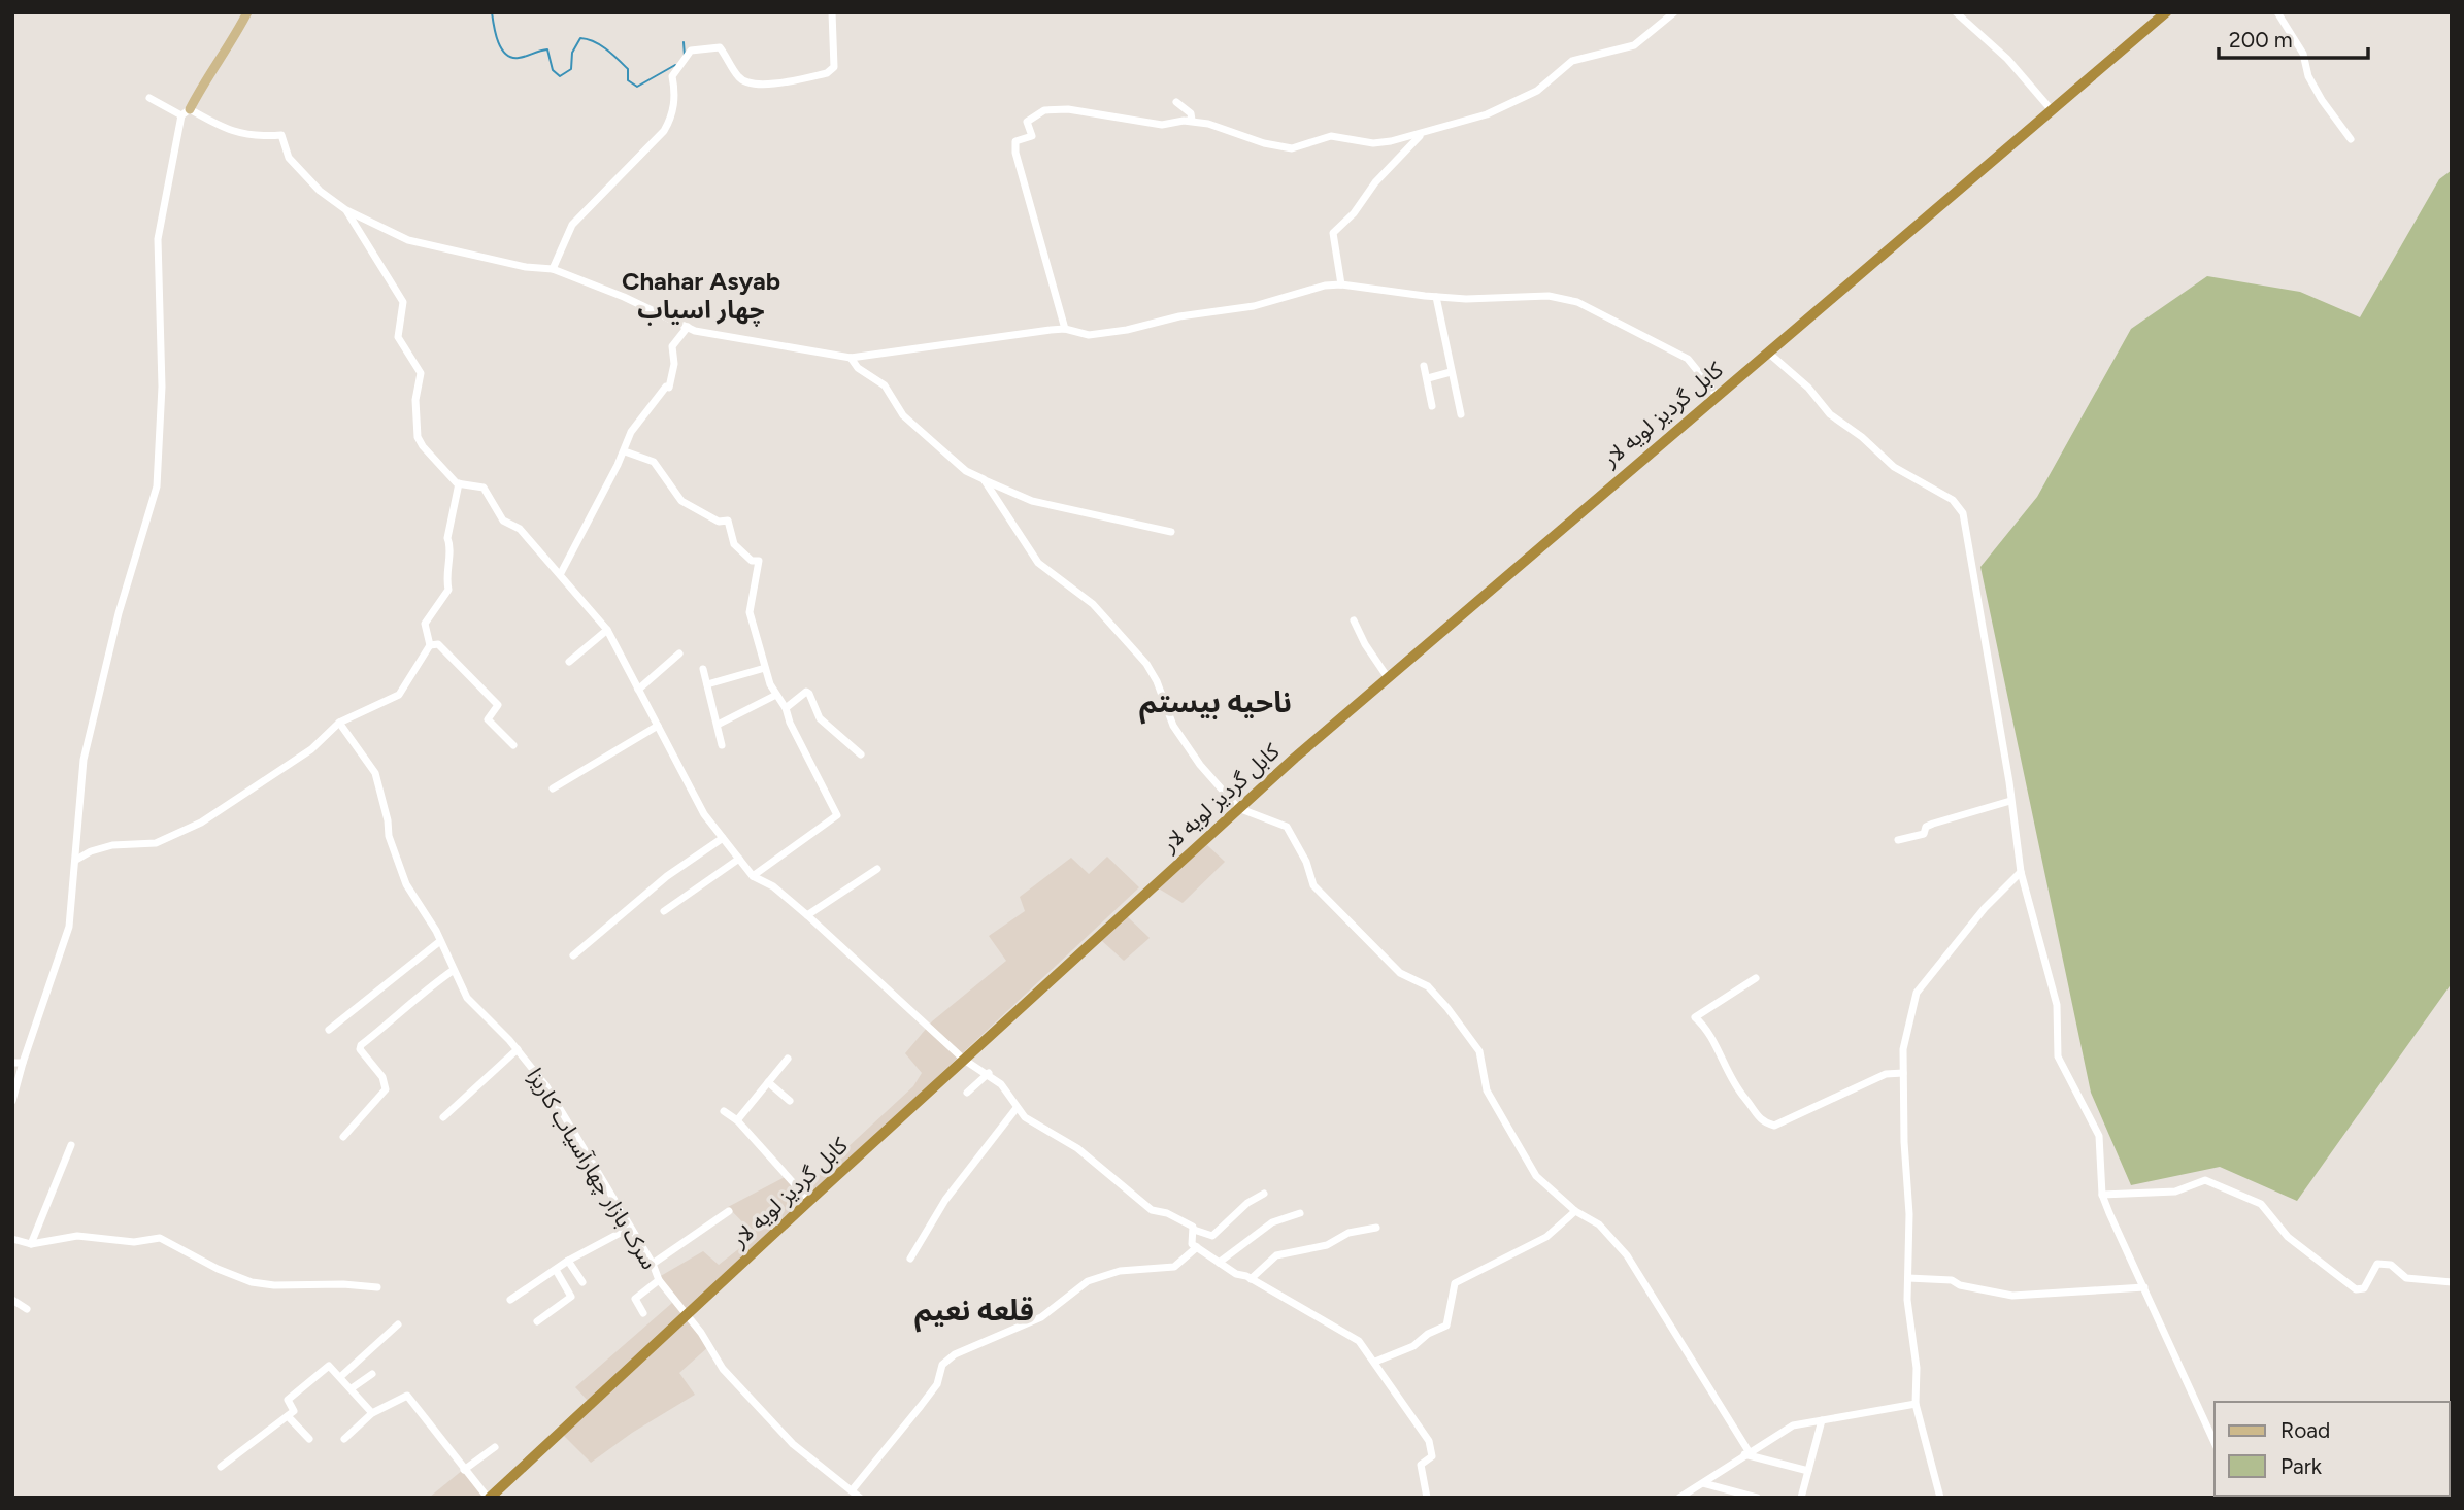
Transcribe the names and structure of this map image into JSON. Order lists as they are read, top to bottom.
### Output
{
  "streets": {
    "highway": ["کابل گردیز لویه لار"],
    "street": ["سرک بازار چهارآسیاب کاریزا"]
  },
  "crossings": [
    ["کابل گردیز لویه لار", "سرک بازار چهارآسیاب کاریزا"]
  ],
  "districts": ["Chahar Asyab چهار اسیاب", "ناحیه بیستم", "قلعه نعيم"],
  "legend": ["Road", "Park"],
  "scale_bar": "200 m"
}
